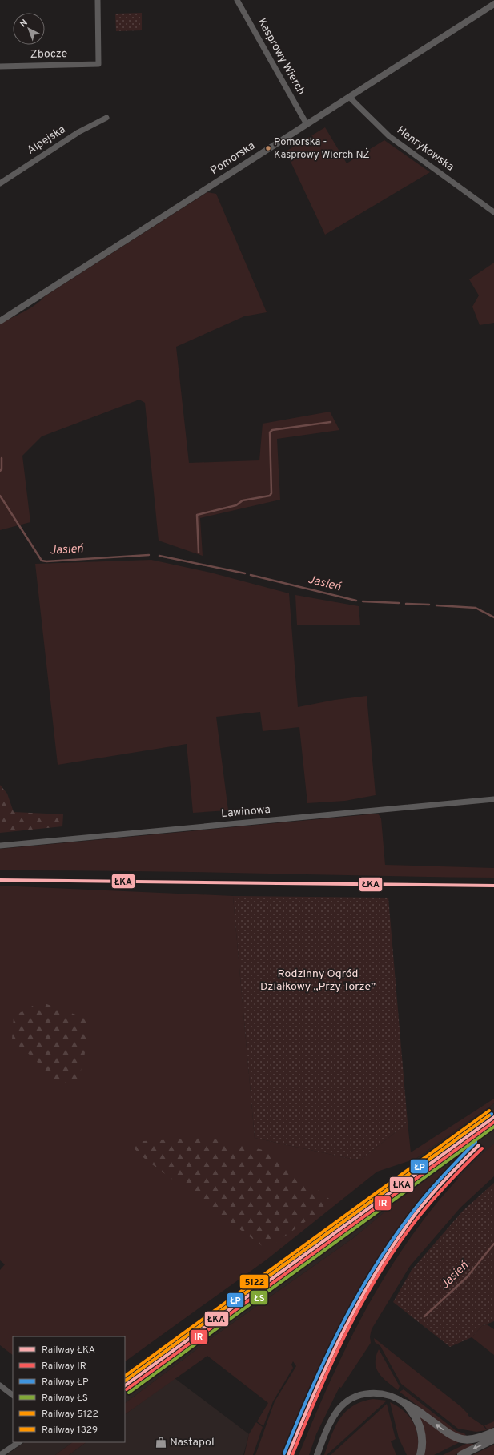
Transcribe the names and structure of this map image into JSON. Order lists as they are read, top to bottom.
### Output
{
  "streets": {
    "street": [
      "Zbocze",
      "Kasprowy Wierch",
      "Alpejska",
      "Henrykowska",
      "Pomorska",
      "Lawinowa"
    ]
  },
  "crossings": [
    ["Kasprowy Wierch", "Pomorska"],
    ["Henrykowska", "Pomorska"]
  ],
  "water": ["Jasień"],
  "parks": ["Rodzinny Ogród Działkowy „Przy Torze”"],
  "places": {
    "other": ["Pomorska - Kasprowy Wierch NŻ"],
    "shop": ["Nastapol"]
  },
  "lines": [
    "rail line ŁKA",
    "rail line 5122",
    "rail line ŁP",
    "rail line 1329",
    "rail line IR",
    "rail line ŁS"
  ],
  "legend": [
    "Railway ŁKA",
    "Railway IR",
    "Railway ŁP",
    "Railway ŁS",
    "Railway 5122",
    "Railway 1329"
  ],
  "north": "top left"
}
